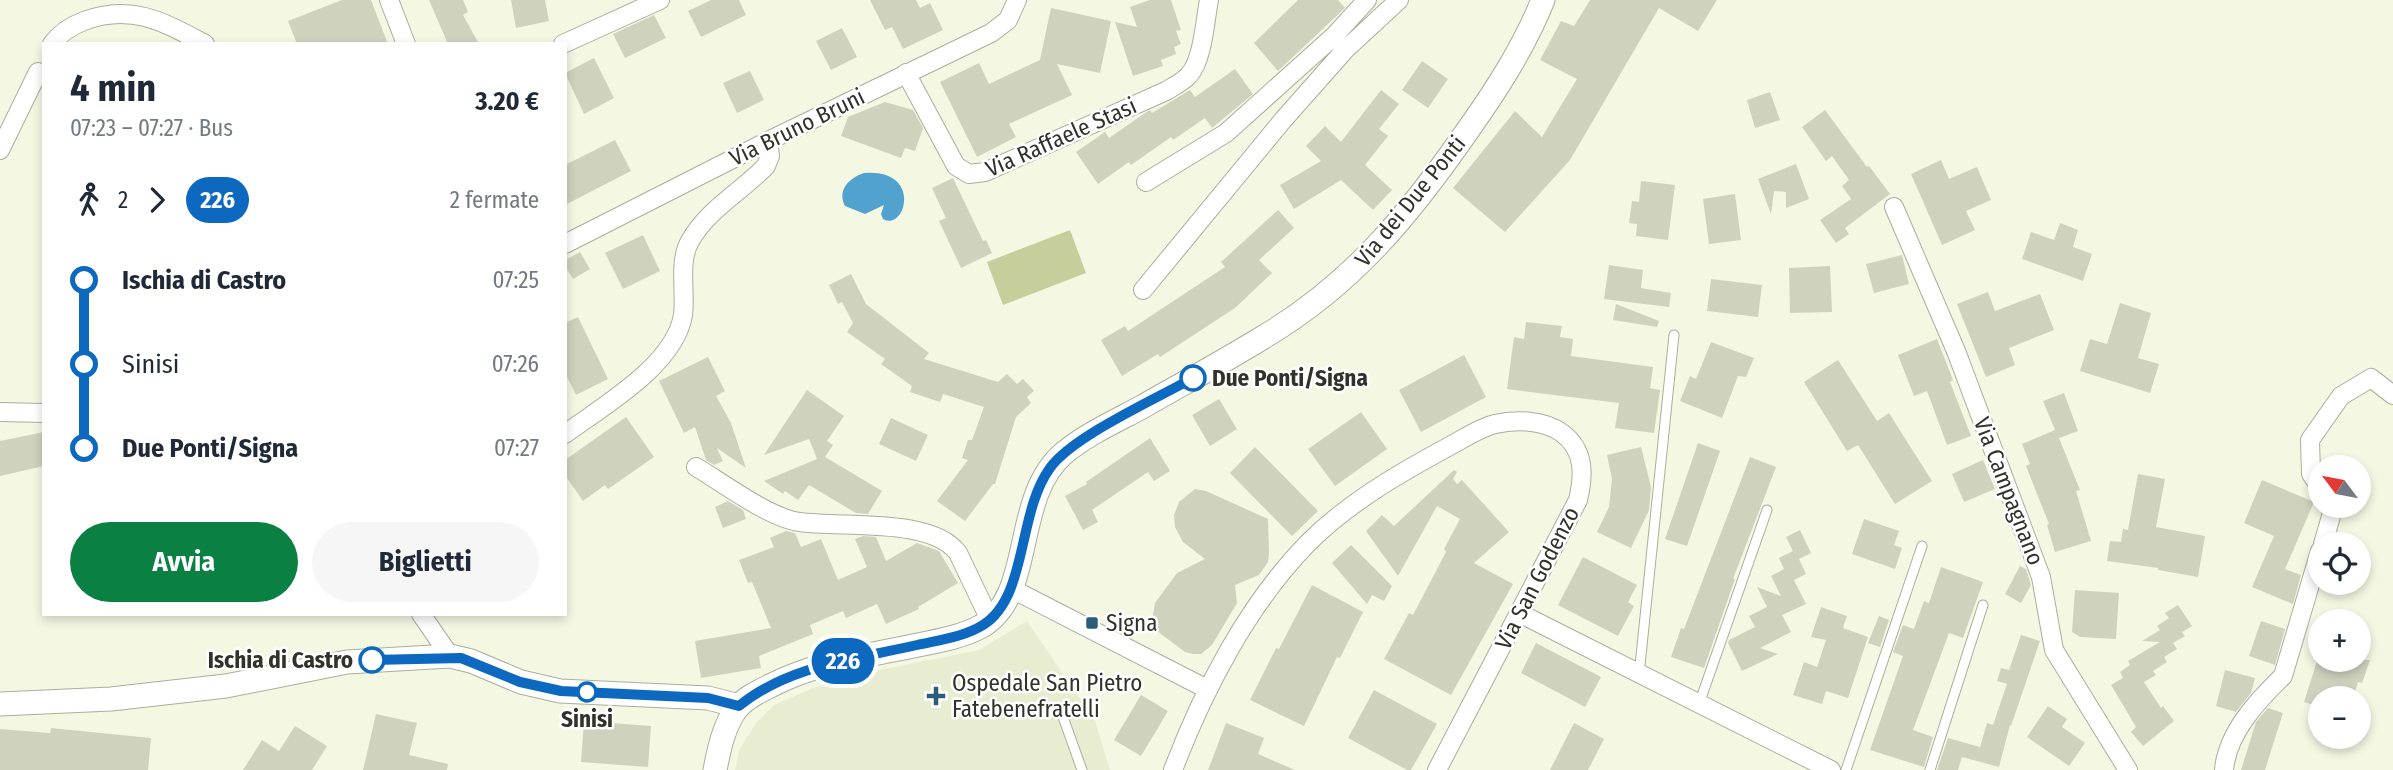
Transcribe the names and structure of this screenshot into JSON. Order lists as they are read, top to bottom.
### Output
{
  "streets": {
    "street": [
      "Via Bruno Bruni",
      "Via Raffaele Stasi",
      "Via dei Due Ponti",
      "Via Campagnano",
      "Via San Godenzo"
    ]
  },
  "crossings": [
    ["Via Bruno Bruni", "Via Raffaele Stasi"]
  ],
  "places": {
    "other": ["Due Ponti/Signa", "Ischia di Castro", "Sinisi"],
    "transit": ["Signa"],
    "health": ["Ospedale San Pietro Fatebenefratelli"]
  },
  "lines": ["bus line 226"],
  "north": "top left",
  "page": {
    "on_map": "226",
    "heading": ["4 min", "07:23 – 07:27 · Bus", "3.20 €"],
    "legs": ["2", "226", "2 fermate"],
    "list": [
      {
        "name": "Ischia di Castro",
        "value": "07:25"
      },
      {
        "name": "Sinisi",
        "value": "07:26"
      },
      {
        "name": "Due Ponti/Signa",
        "value": "07:27"
      }
    ],
    "map_buttons": ["+", "−"],
    "buttons": ["Avvia", "Biglietti"]
  }
}
